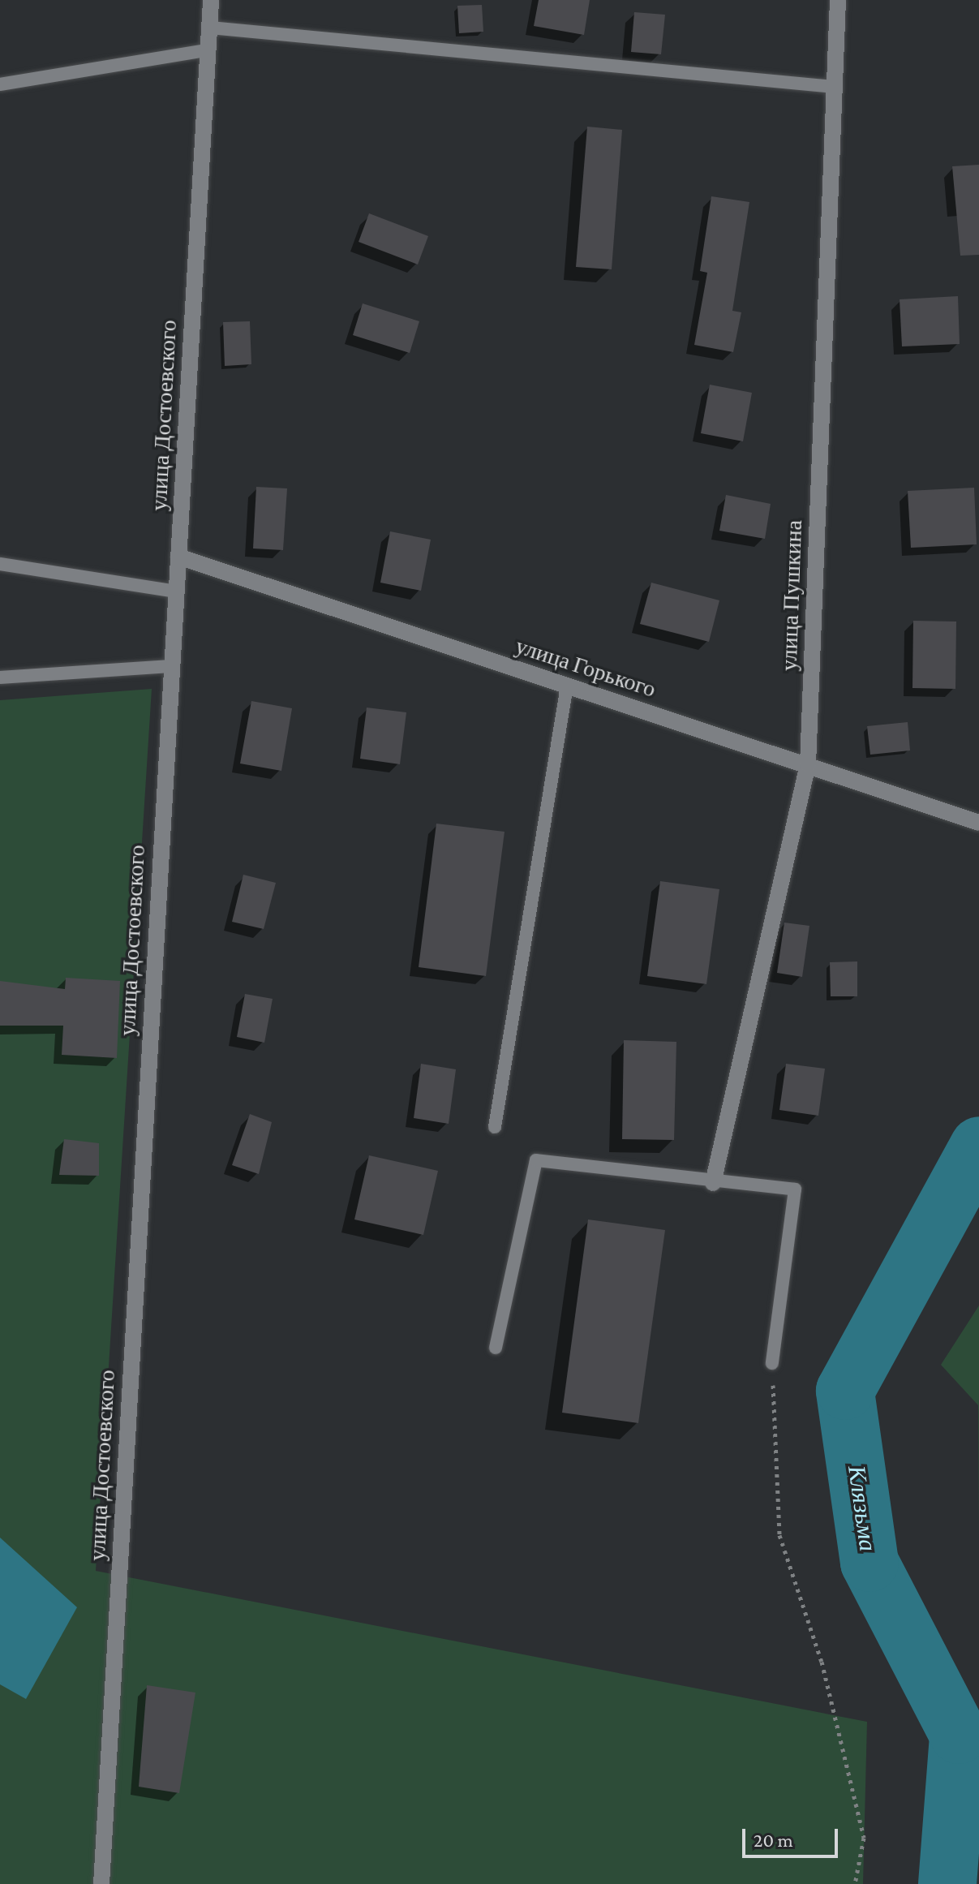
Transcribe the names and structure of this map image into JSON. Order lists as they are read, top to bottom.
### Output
{
  "streets": {
    "street": ["улица Достоевского", "улица Пушкина", "улица Горького"]
  },
  "crossings": [
    ["улица Достоевского", "улица Горького"],
    ["улица Пушкина", "улица Горького"]
  ],
  "water": ["Клязьма"],
  "scale_bar": "20 m"
}
